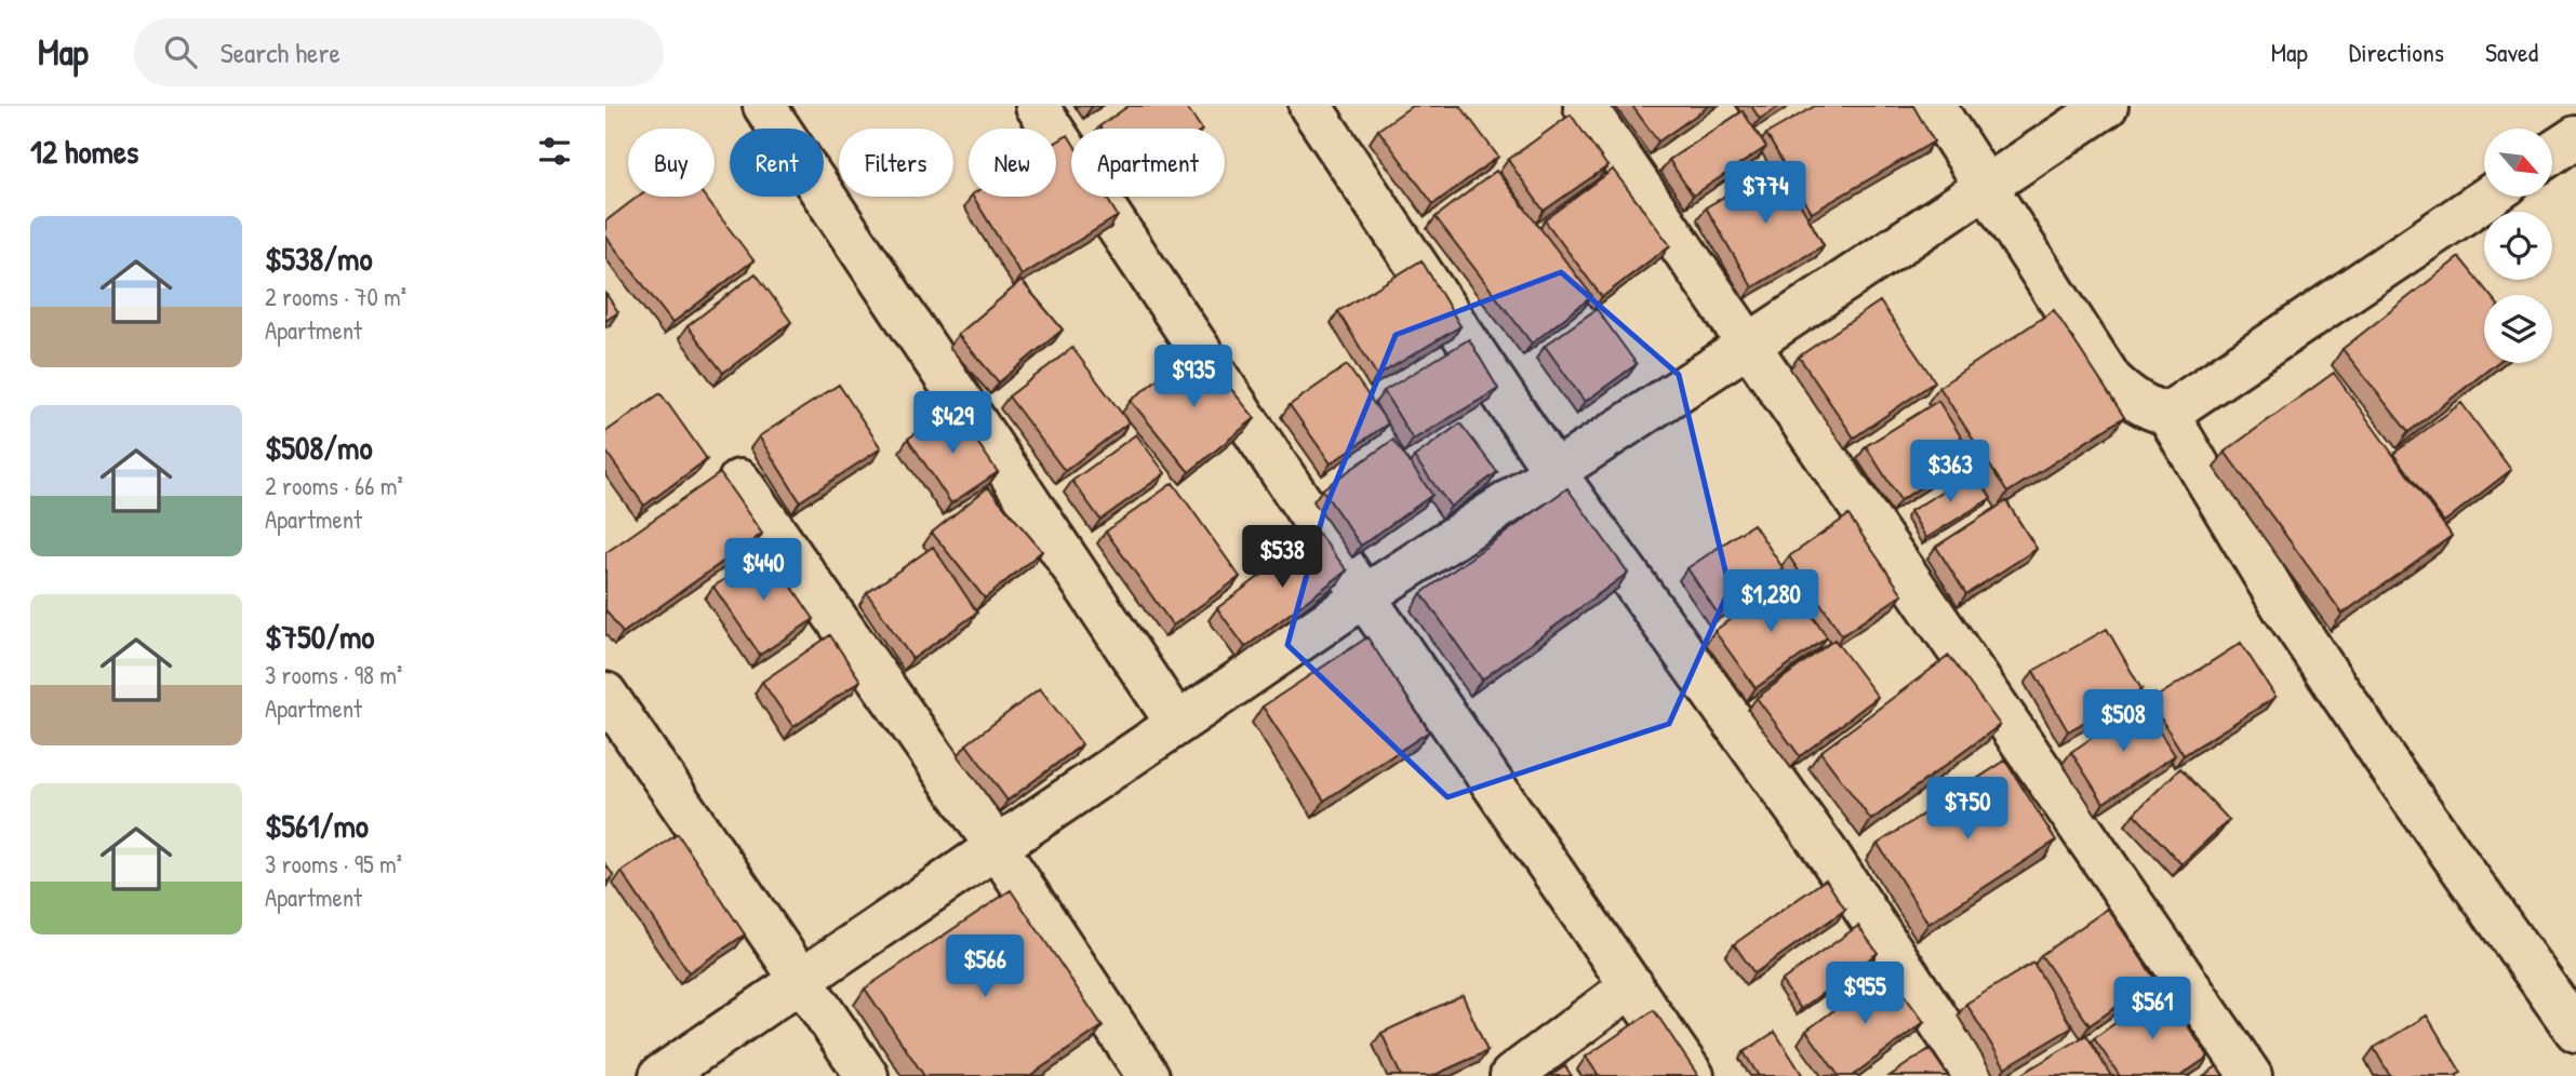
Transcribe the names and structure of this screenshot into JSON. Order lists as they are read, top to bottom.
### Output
{
  "north": "bottom right",
  "page": {
    "header": "Map",
    "search": "Search here",
    "nav": ["Map", "Directions", "Saved"],
    "heading": "12 homes",
    "chip": [
      "Buy",
      "Rent",
      "Filters",
      "New",
      "Apartment"
    ],
    "price": [
      "$774",
      "$935",
      "$429",
      "$363",
      "$538",
      "$440",
      "$1,280",
      "$508",
      "$750",
      "$566",
      "$955",
      "$561"
    ],
    "list": [
      {
        "name": "$538/mo",
        "note": "2 rooms · 70 m² · Apartment"
      },
      {
        "name": "$508/mo",
        "note": "2 rooms · 66 m² · Apartment"
      },
      {
        "name": "$750/mo",
        "note": "3 rooms · 98 m² · Apartment"
      },
      {
        "name": "$561/mo",
        "note": "3 rooms · 95 m² · Apartment"
      }
    ]
  }
}
